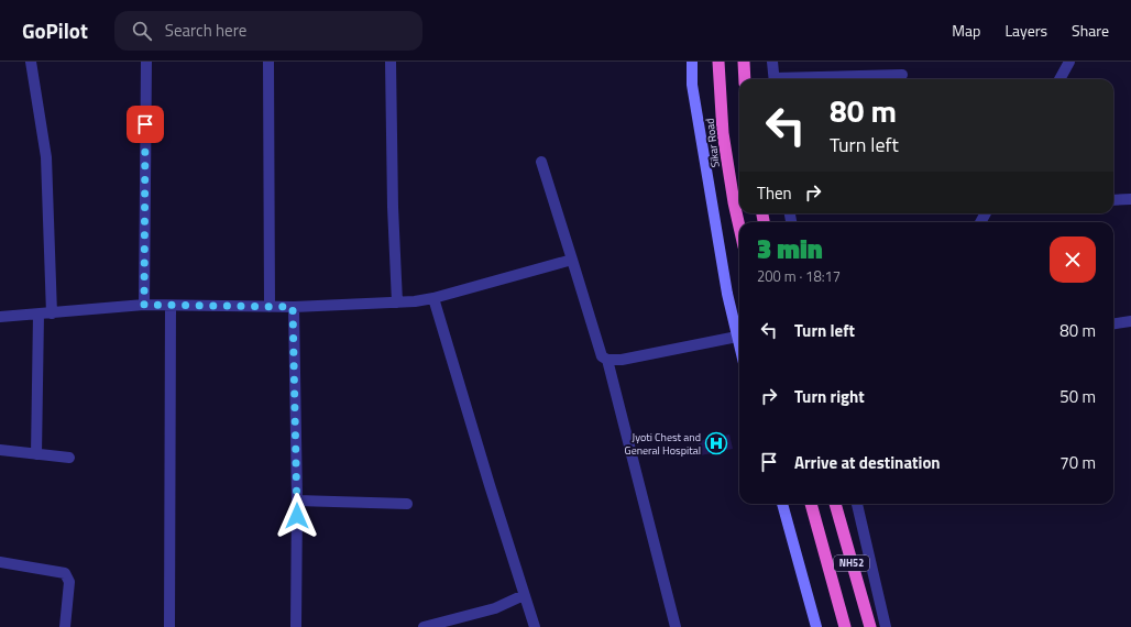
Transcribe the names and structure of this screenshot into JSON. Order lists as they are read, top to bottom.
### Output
{
  "streets": {
    "highway": ["Sikar Road", "NH52"]
  },
  "places": {
    "hospital": ["Jyoti Chest and General Hospital"]
  },
  "page": {
    "header": "GoPilot",
    "search": "Search here",
    "nav": ["Map", "Layers", "Share"],
    "turn": ["80 m", "Turn left"],
    "then": "Then",
    "heading": ["3 min", "200 m · 18:17"],
    "list": [
      {
        "name": "Turn left",
        "value": "80 m"
      },
      {
        "name": "Turn right",
        "value": "50 m"
      },
      {
        "name": "Arrive at destination",
        "value": "70 m"
      }
    ]
  }
}
